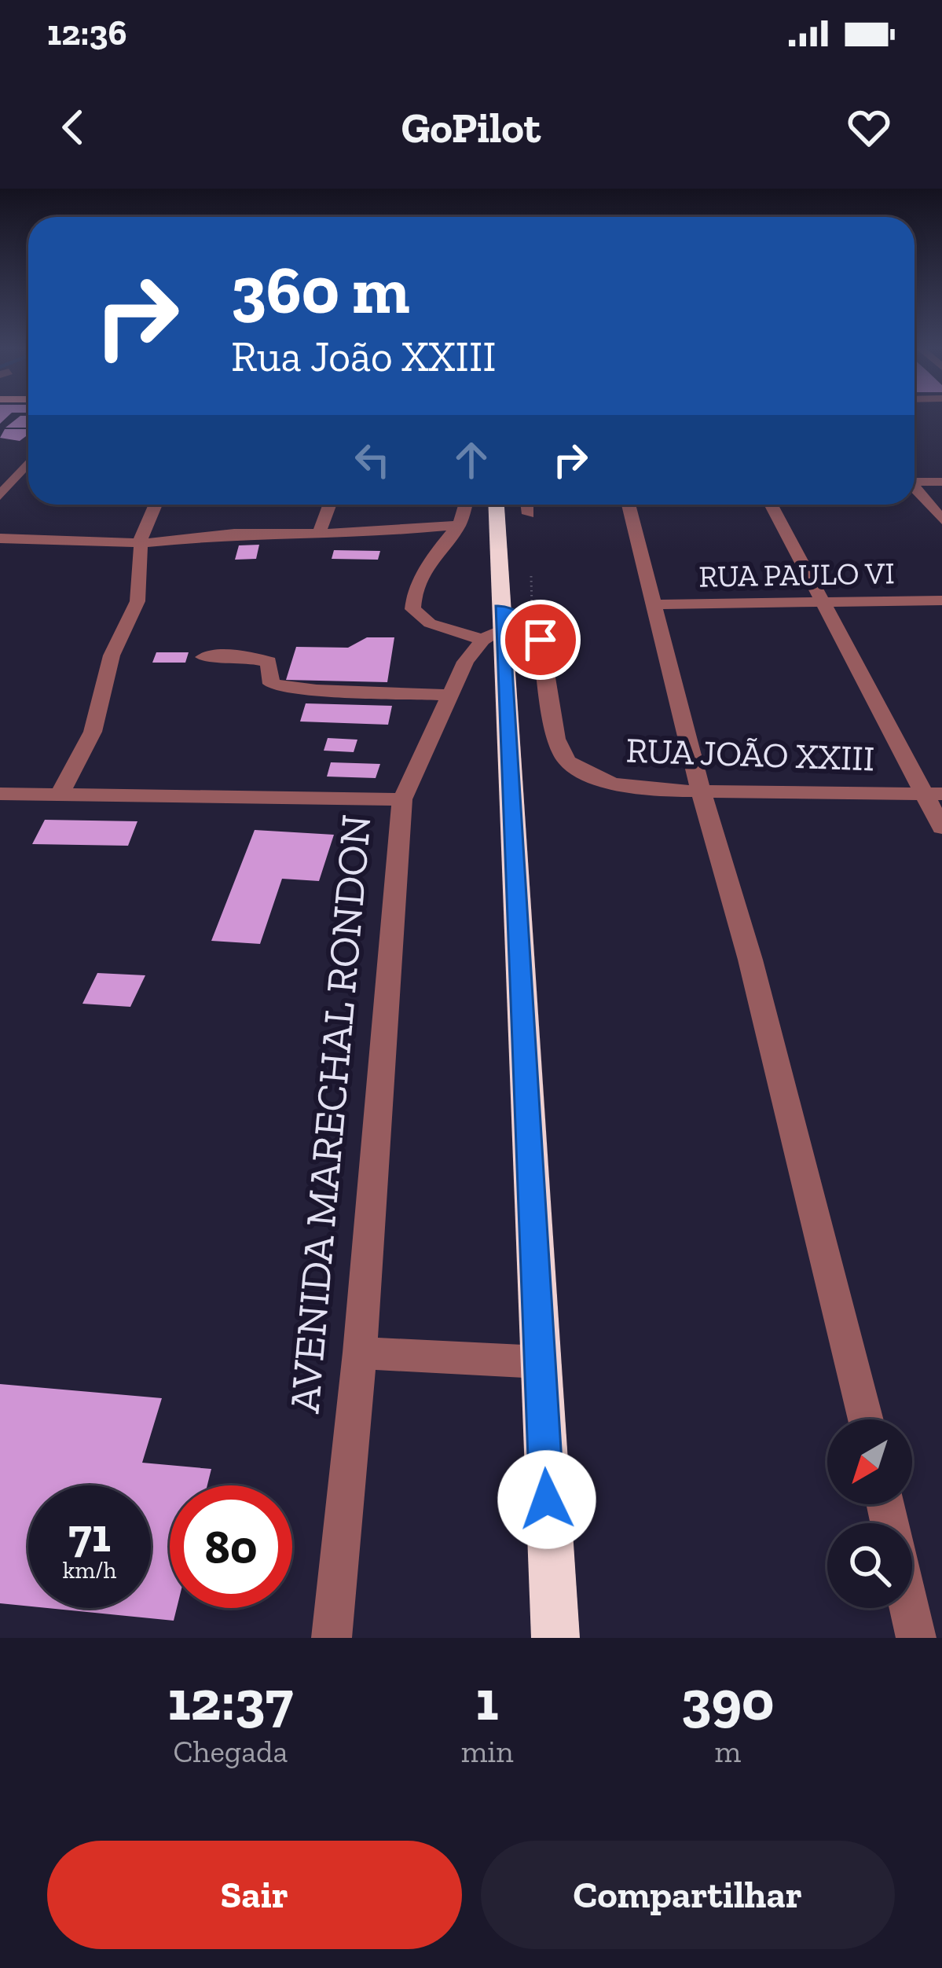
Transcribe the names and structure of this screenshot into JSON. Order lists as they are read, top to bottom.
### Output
{
  "streets": {
    "street": ["RUA PAULO VI", "RUA JOÃO XXIII", "AVENIDA MARECHAL RONDON"]
  },
  "crossings": [
    ["RUA JOÃO XXIII", "AVENIDA MARECHAL RONDON"]
  ],
  "north": "bottom left",
  "page": {
    "status": "12:36",
    "header": "GoPilot",
    "turn": ["360 m", "Rua João XXIII"],
    "speed": "71 km/h",
    "limit": "80",
    "eta": [
      "12:37",
      "Chegada",
      "1",
      "min",
      "390",
      "m"
    ],
    "buttons": ["Sair", "Compartilhar"]
  }
}
